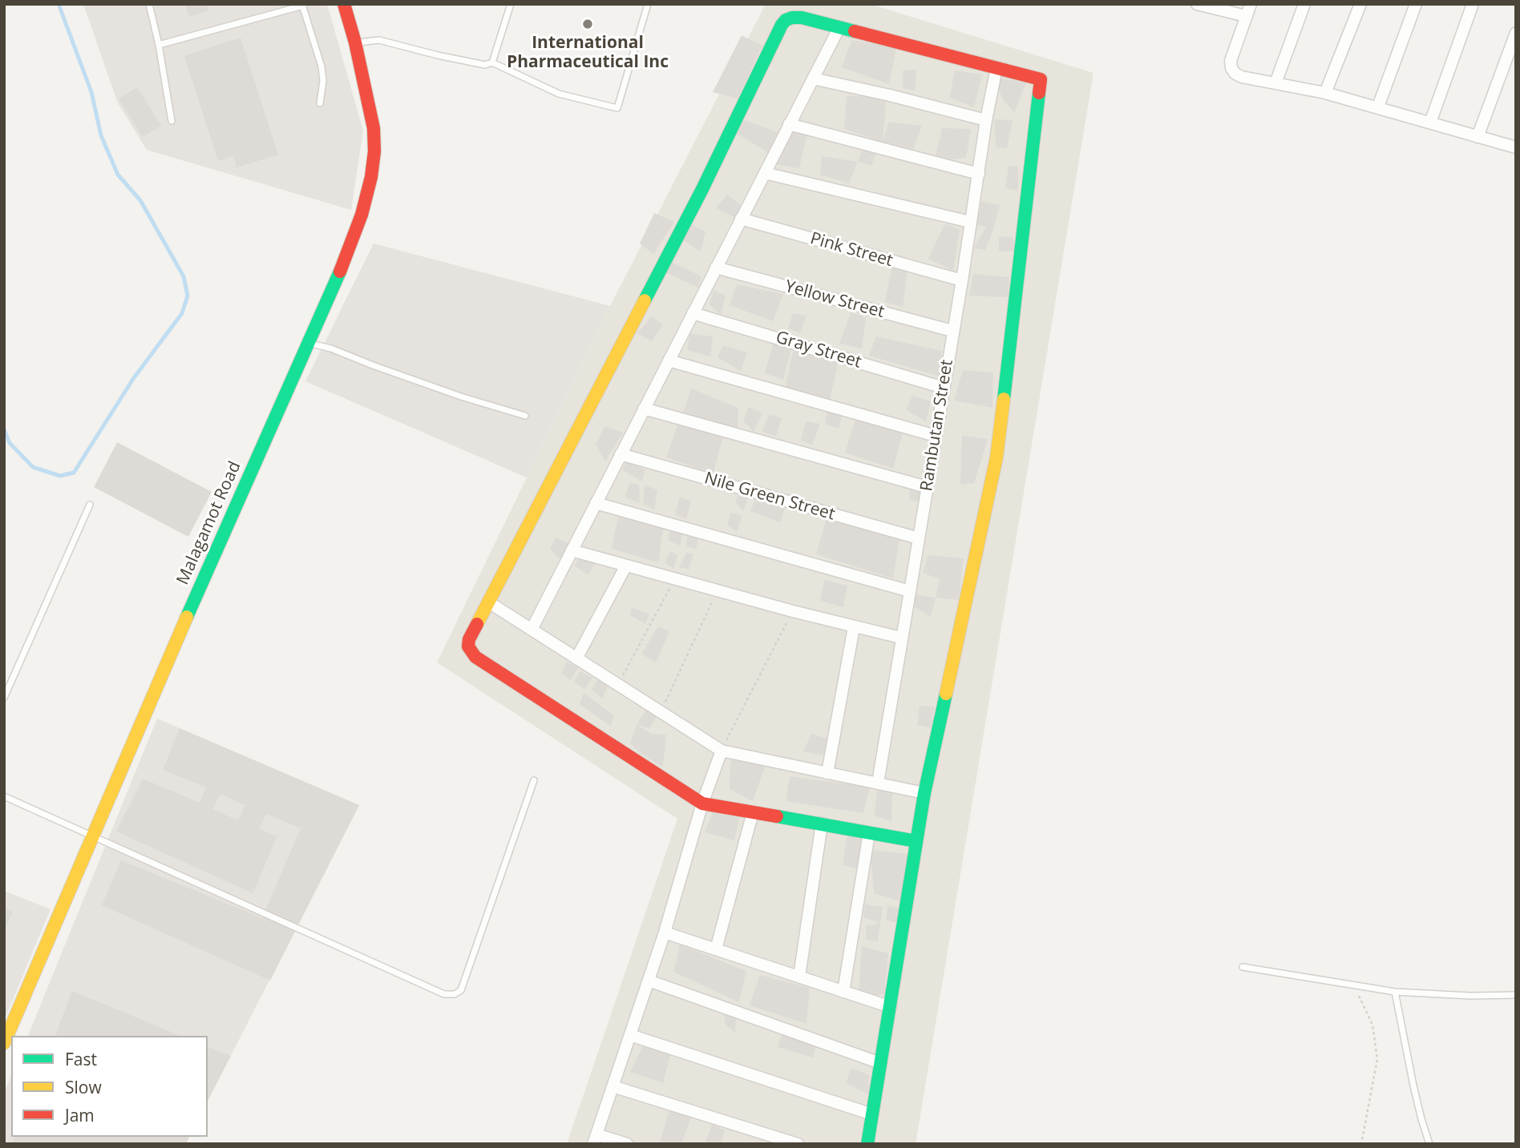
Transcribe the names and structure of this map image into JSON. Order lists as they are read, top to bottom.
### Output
{
  "streets": {
    "street": [
      "Pink Street",
      "Yellow Street",
      "Gray Street",
      "Rambutan Street",
      "Nile Green Street",
      "Malagamot Road"
    ]
  },
  "crossings": [
    ["Pink Street", "Rambutan Street"],
    ["Yellow Street", "Rambutan Street"],
    ["Gray Street", "Rambutan Street"],
    ["Rambutan Street", "Nile Green Street"]
  ],
  "places": ["International Pharmaceutical Inc"],
  "legend": ["Fast", "Slow", "Jam"]
}
